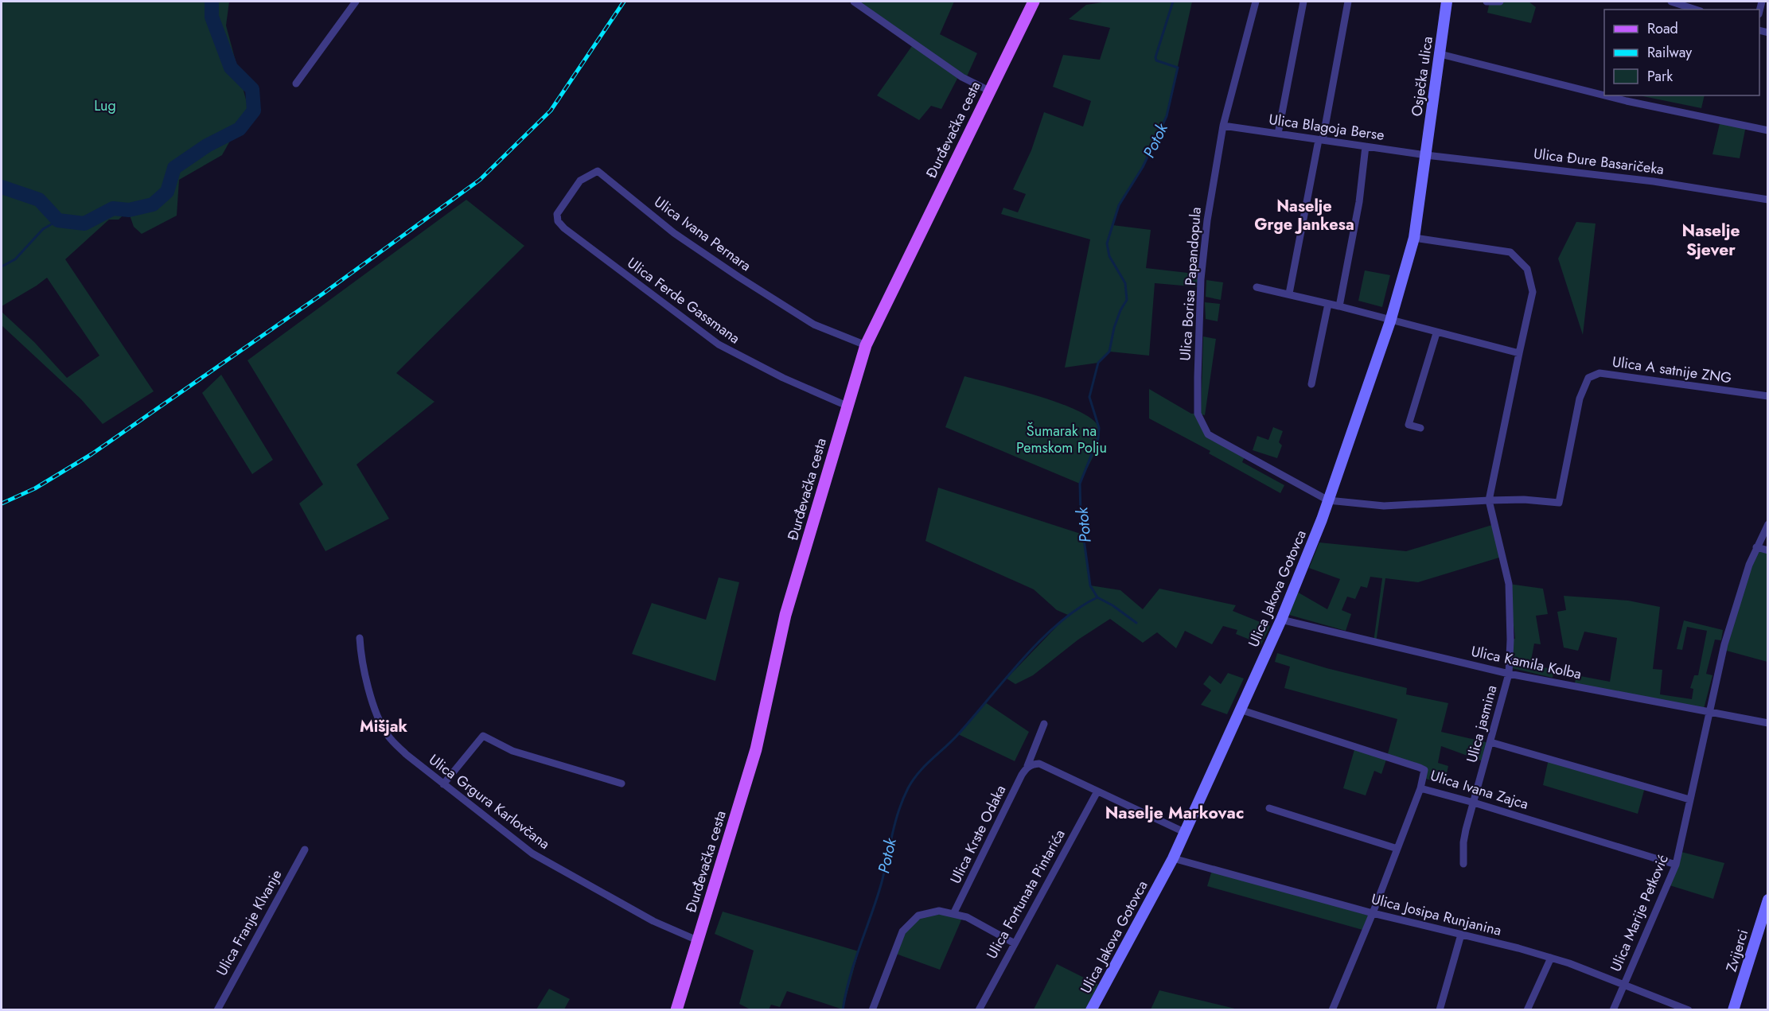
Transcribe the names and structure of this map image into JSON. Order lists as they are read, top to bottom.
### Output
{
  "streets": {
    "main road": ["Đurđevačka cesta"],
    "street": [
      "Osječka ulica",
      "Ulica Blagoja Berse",
      "Ulica Đure Basaričeka",
      "Ulica Ivana Pernara",
      "Ulica Borisa Papandopula",
      "Ulica Ferde Gassmana",
      "Ulica A satnije ZNG",
      "Ulica Jakova Gotovca",
      "Ulica Kamila Kolba",
      "Ulica jasmina",
      "Ulica Ivana Zajca",
      "Ulica Grgura Karlovčana",
      "Ulica Krste Odaka",
      "Ulica Fortunata Pintarića",
      "Ulica Marije Petković",
      "Ulica Josipa Runjanina",
      "Ulica Franje Klvanje",
      "Zvijerci"
    ]
  },
  "crossings": [
    ["Osječka ulica", "Ulica Blagoja Berse"],
    ["Osječka ulica", "Ulica Đure Basaričeka"],
    ["Osječka ulica", "Ulica Jakova Gotovca"],
    ["Ulica Blagoja Berse", "Ulica Đure Basaričeka"],
    ["Ulica Blagoja Berse", "Ulica Borisa Papandopula"],
    ["Ulica Blagoja Berse", "Ulica Jakova Gotovca"],
    ["Đurđevačka cesta", "Ulica Ivana Pernara"],
    ["Đurđevačka cesta", "Ulica Ferde Gassmana"],
    ["Đurđevačka cesta", "Ulica Grgura Karlovčana"],
    ["Ulica Đure Basaričeka", "Ulica Jakova Gotovca"],
    ["Ulica Ivana Pernara", "Ulica Ferde Gassmana"],
    ["Ulica Borisa Papandopula", "Ulica Jakova Gotovca"],
    ["Ulica A satnije ZNG", "Ulica jasmina"],
    ["Ulica Jakova Gotovca", "Ulica Kamila Kolba"],
    ["Ulica Jakova Gotovca", "Ulica Ivana Zajca"],
    ["Ulica Jakova Gotovca", "Ulica Josipa Runjanina"],
    ["Ulica Kamila Kolba", "Ulica jasmina"],
    ["Ulica Kamila Kolba", "Ulica Marije Petković"],
    ["Ulica jasmina", "Ulica Ivana Zajca"],
    ["Ulica Ivana Zajca", "Ulica Marije Petković"],
    ["Ulica Marije Petković", "Ulica Josipa Runjanina"]
  ],
  "districts": [
    "Naselje Grge Jankesa",
    "Naselje Sjever",
    "Mišjak",
    "Naselje Markovac"
  ],
  "water": ["Potok"],
  "parks": ["Lug", "Šumarak na Pemskom Polju"],
  "legend": ["Road", "Railway", "Park"]
}
